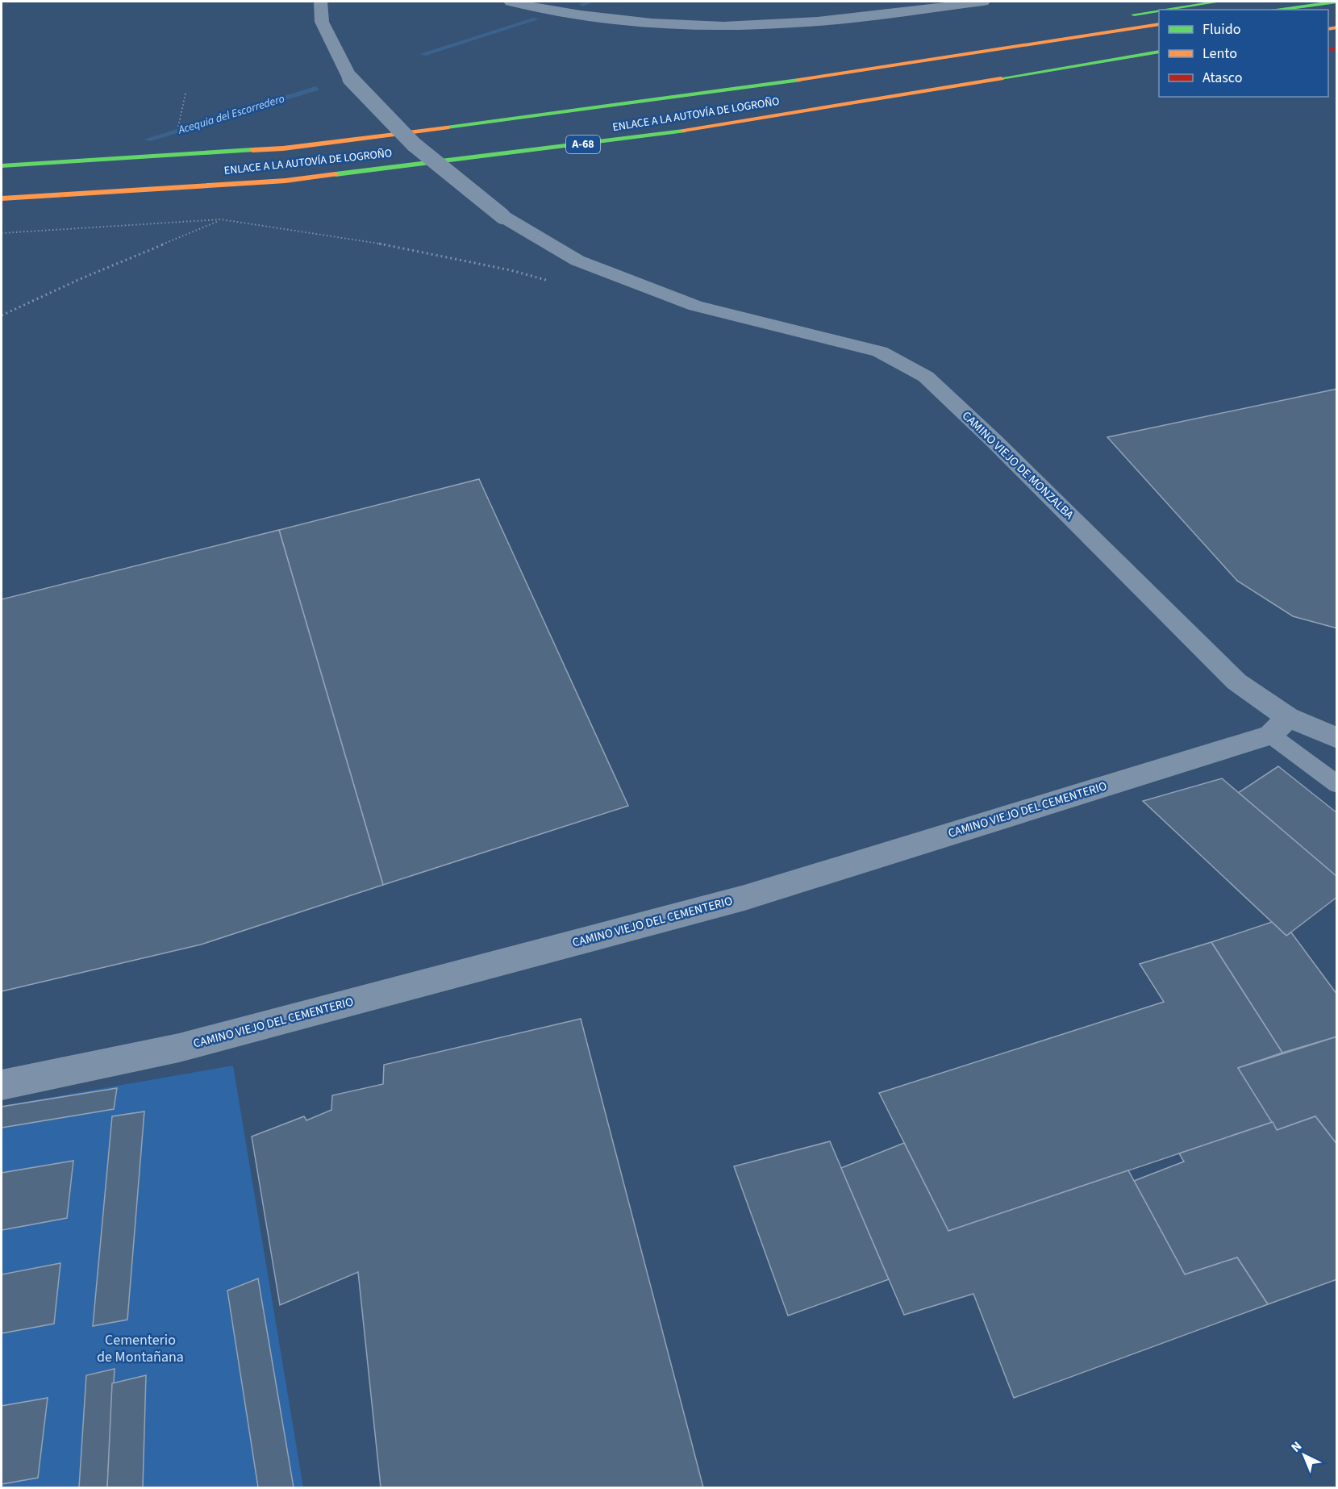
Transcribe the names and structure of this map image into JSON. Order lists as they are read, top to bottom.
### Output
{
  "streets": {
    "highway": ["ENLACE A LA AUTOVÍA DE LOGROÑO", "A-68"],
    "street": ["CAMINO VIEJO DE MONZALBA", "CAMINO VIEJO DEL CEMENTERIO"]
  },
  "crossings": [
    ["CAMINO VIEJO DE MONZALBA", "CAMINO VIEJO DEL CEMENTERIO"]
  ],
  "water": ["Acequia del Escorredero"],
  "parks": ["Cementerio de Montañana"],
  "legend": ["Fluido", "Lento", "Atasco"],
  "north": "top left"
}
